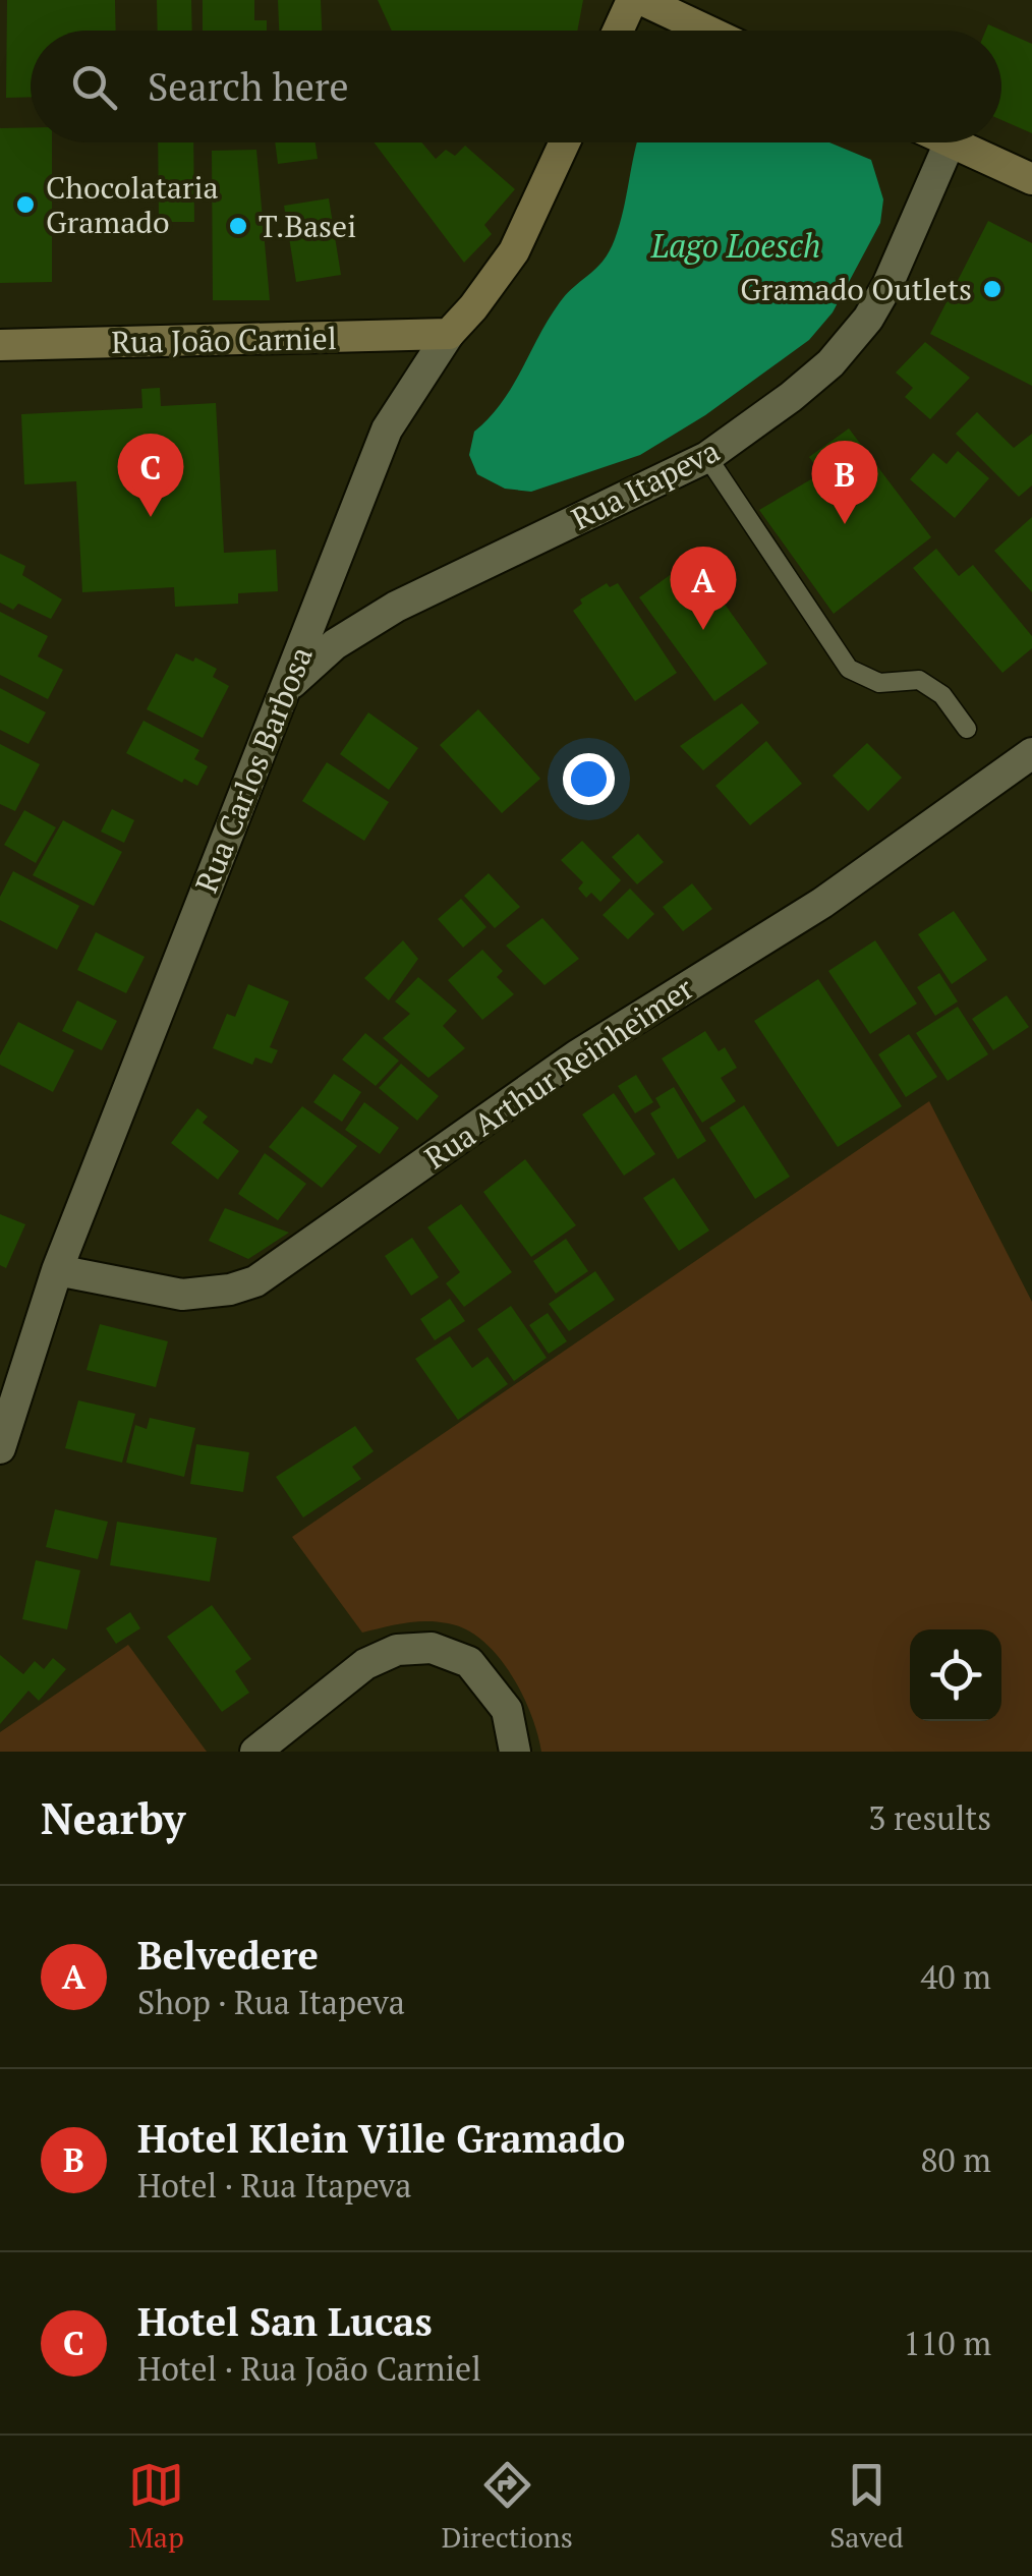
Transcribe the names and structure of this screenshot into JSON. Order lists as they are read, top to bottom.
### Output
{
  "streets": {
    "street": [
      "Rua João Carniel",
      "Rua Itapeva",
      "Rua Carlos Barbosa",
      "Rua Arthur Reinheimer"
    ]
  },
  "crossings": [
    ["Rua João Carniel", "Rua Carlos Barbosa"],
    ["Rua Itapeva", "Rua Carlos Barbosa"],
    ["Rua Carlos Barbosa", "Rua Arthur Reinheimer"]
  ],
  "water": ["Lago Loesch"],
  "places": ["Chocolataria Gramado", "T.Basei", "Gramado Outlets"],
  "page": {
    "search": "Search here",
    "pins": ["C", "B", "A"],
    "heading": ["Nearby", "3 results"],
    "list": [
      {
        "mark": "A",
        "name": "Belvedere",
        "note": "Shop · Rua Itapeva",
        "value": "40 m"
      },
      {
        "mark": "B",
        "name": "Hotel Klein Ville Gramado",
        "note": "Hotel · Rua Itapeva",
        "value": "80 m"
      },
      {
        "mark": "C",
        "name": "Hotel San Lucas",
        "note": "Hotel · Rua João Carniel",
        "value": "110 m"
      }
    ],
    "nav": ["Map", "Directions", "Saved"]
  }
}
